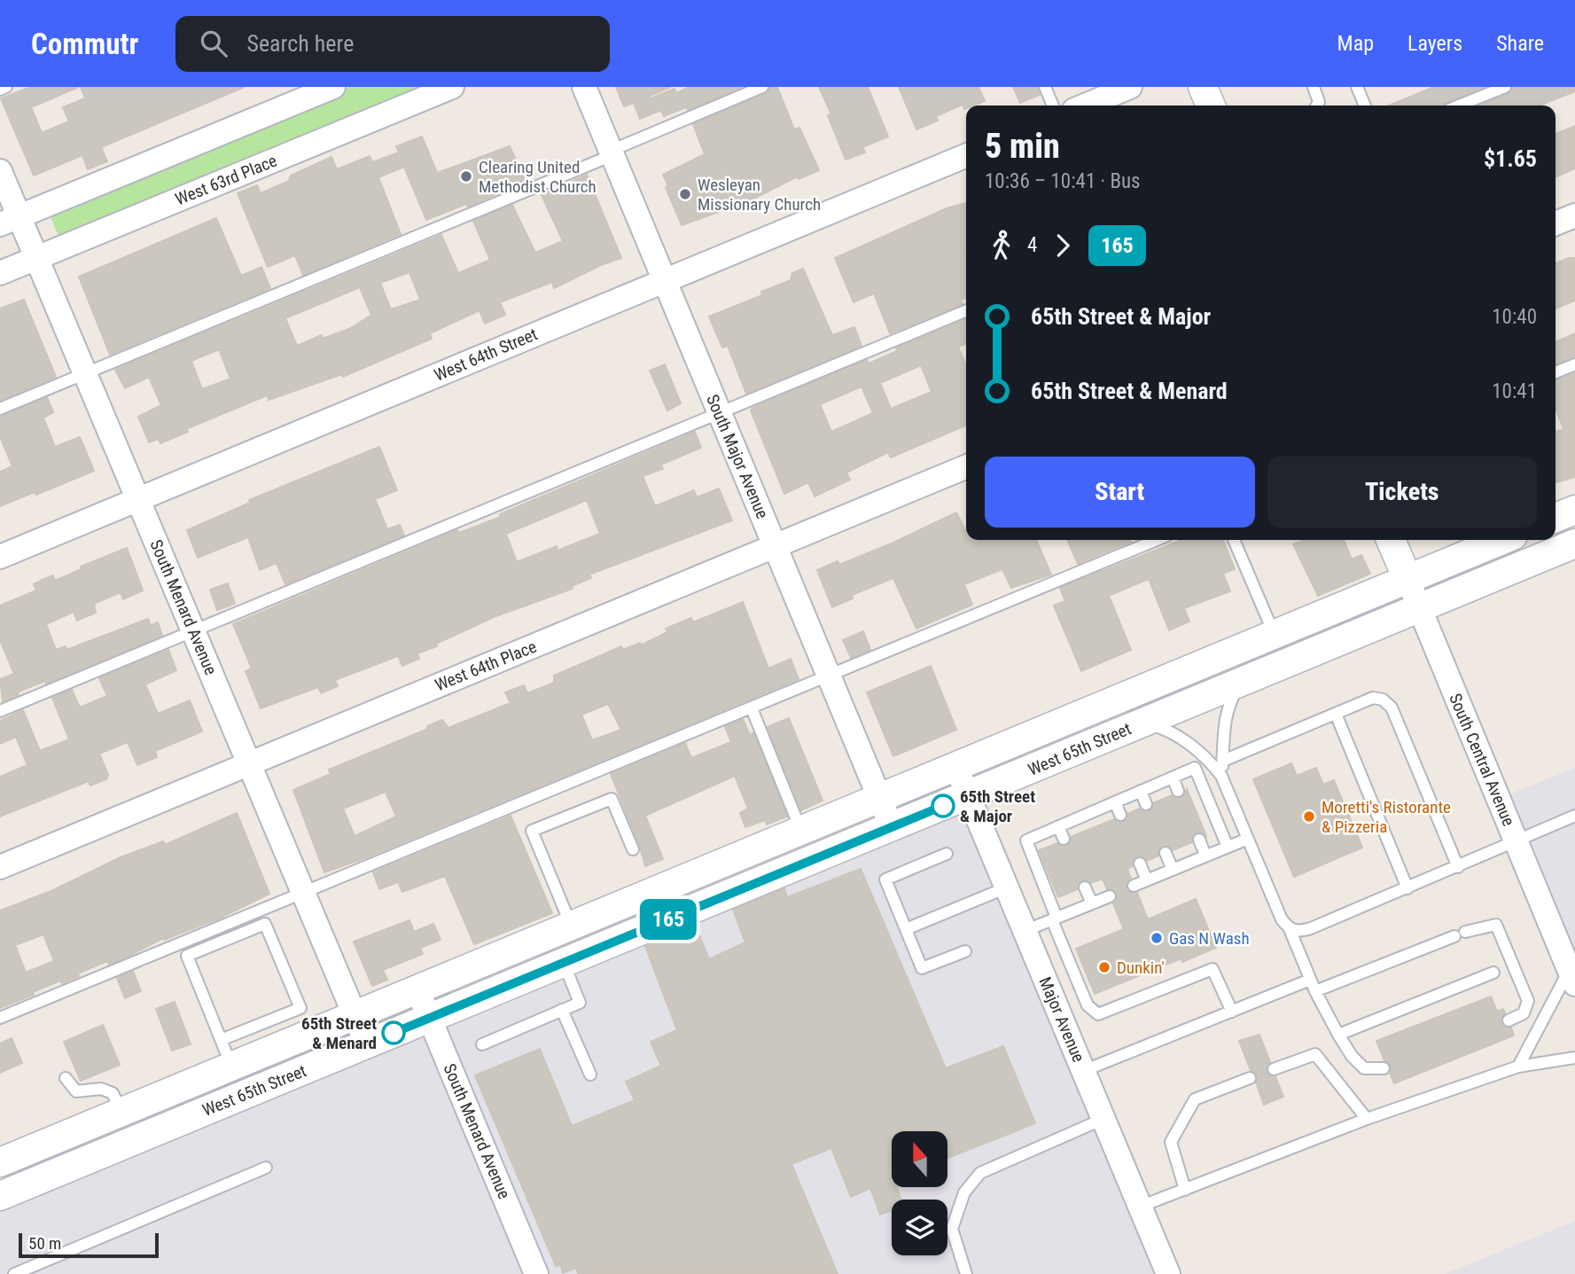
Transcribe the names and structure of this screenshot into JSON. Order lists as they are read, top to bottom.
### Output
{
  "streets": {
    "street": [
      "West 63rd Place",
      "West 64th Street",
      "South Major Avenue",
      "South Menard Avenue",
      "West 64th Place",
      "West 65th Street",
      "South Central Avenue",
      "Major Avenue"
    ]
  },
  "crossings": [
    ["West 63rd Place", "South Menard Avenue"],
    ["West 64th Street", "South Major Avenue"],
    ["West 64th Street", "South Menard Avenue"],
    ["South Major Avenue", "West 64th Place"],
    ["South Major Avenue", "West 65th Street"],
    ["South Menard Avenue", "West 64th Place"],
    ["South Menard Avenue", "West 65th Street"],
    ["West 65th Street", "South Central Avenue"],
    ["West 65th Street", "Major Avenue"]
  ],
  "places": [
    "Clearing United Methodist Church",
    "Wesleyan Missionary Church",
    "65th Street & Major",
    "Moretti's Ristorante & Pizzeria",
    "Gas N Wash",
    "Dunkin'",
    "65th Street & Menard"
  ],
  "lines": ["bus line 165"],
  "scale_bar": "50 m",
  "north": "top",
  "page": {
    "header": "Commutr",
    "search": "Search here",
    "nav": ["Map", "Layers", "Share"],
    "on_map": "165",
    "heading": ["5 min", "10:36 – 10:41 · Bus", "$1.65"],
    "legs": ["4", "165"],
    "list": [
      {
        "name": "65th Street & Major",
        "value": "10:40"
      },
      {
        "name": "65th Street & Menard",
        "value": "10:41"
      }
    ],
    "buttons": ["Start", "Tickets"],
    "scale": "50 m"
  }
}
